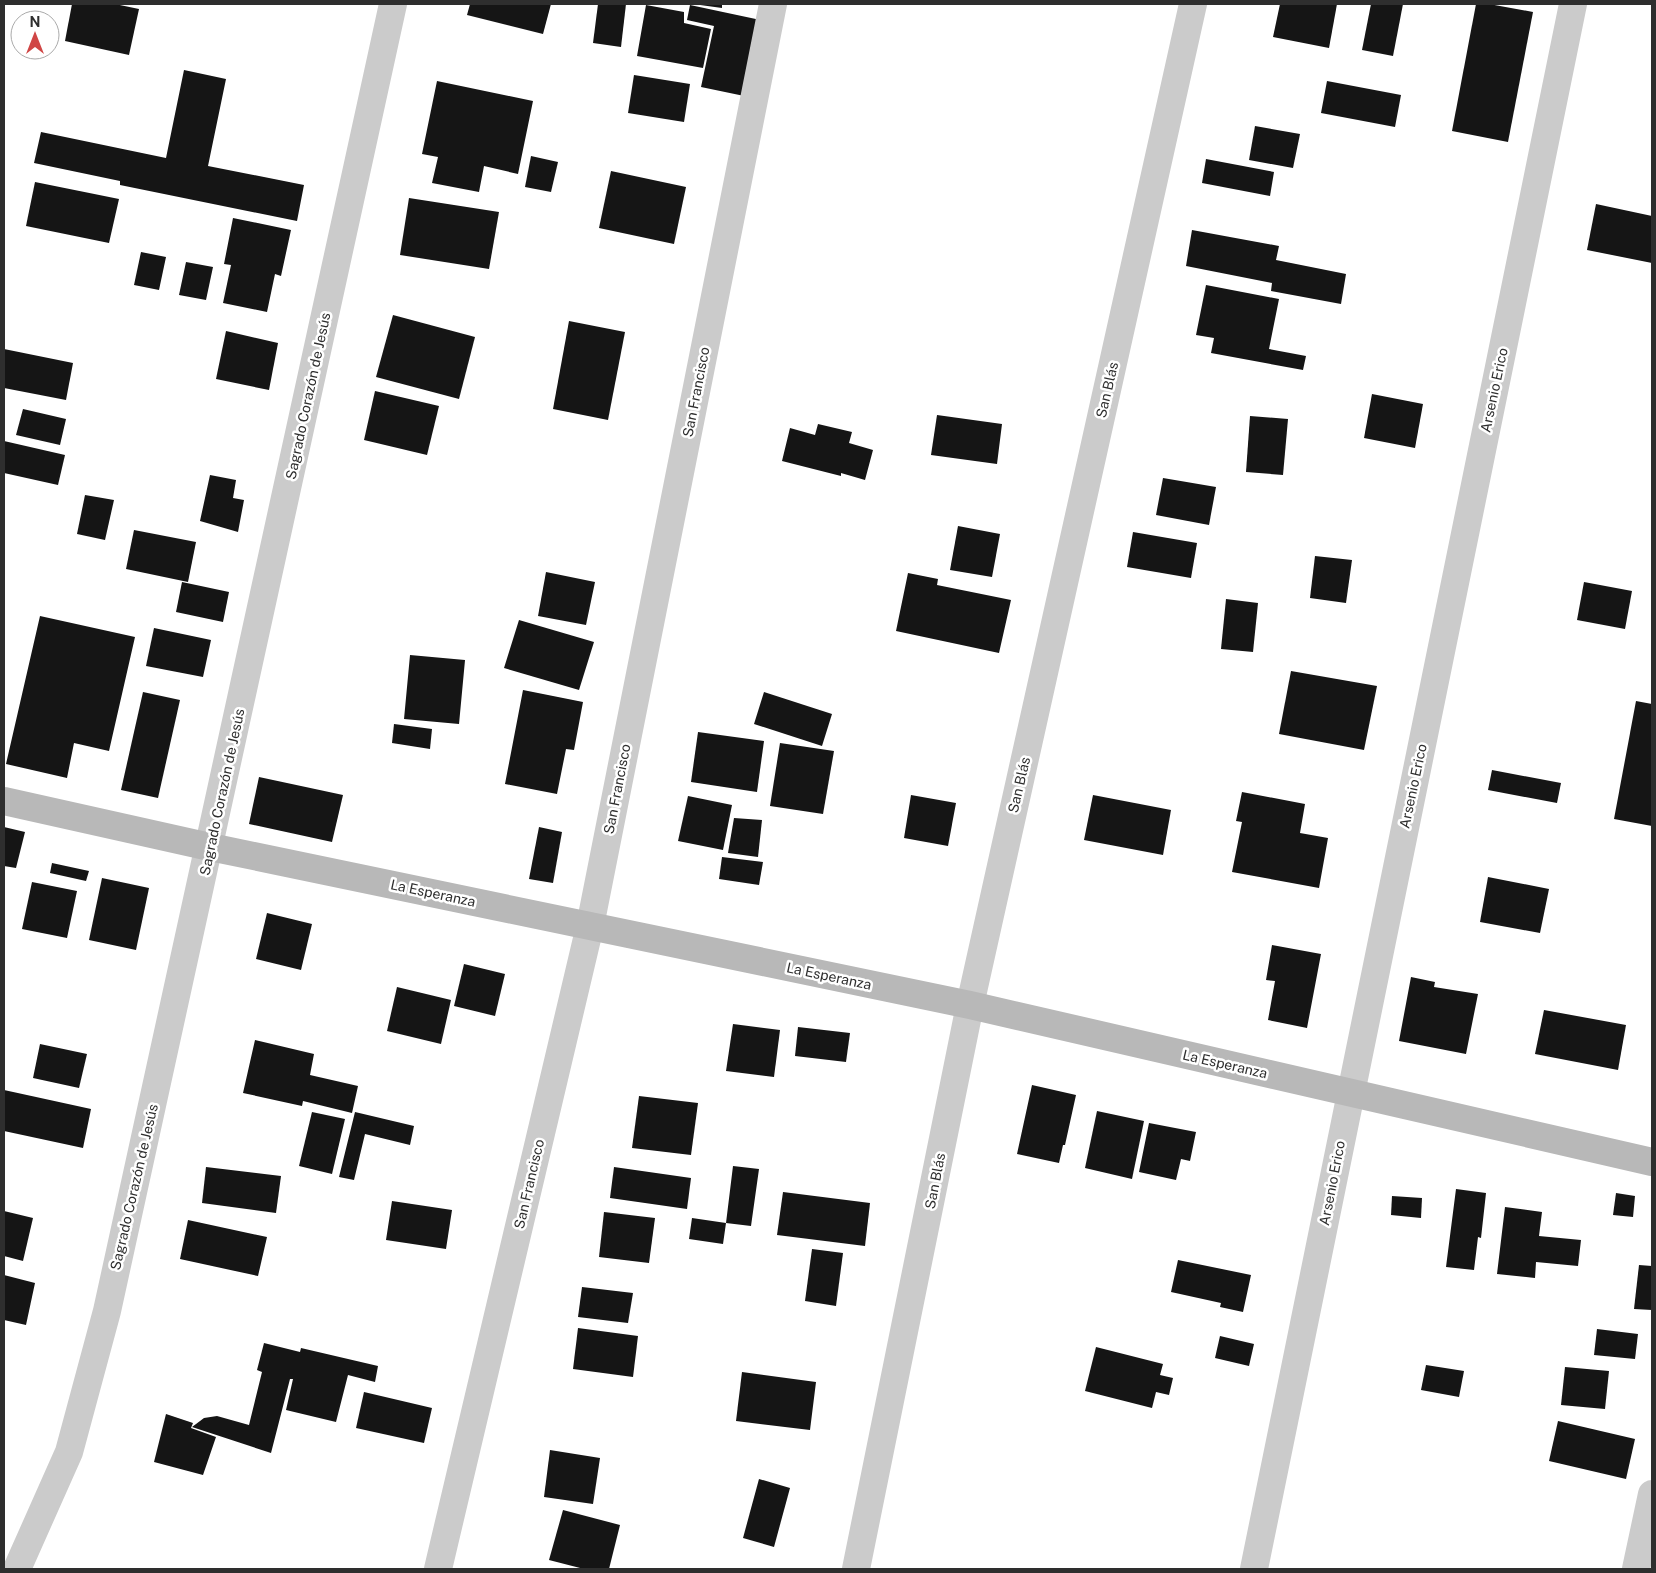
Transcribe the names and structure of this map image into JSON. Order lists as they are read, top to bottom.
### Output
{
  "streets": {
    "street": [
      "San Blás",
      "Arsenio Erico",
      "San Francisco",
      "Sagrado Corazón de Jesús",
      "La Esperanza"
    ]
  },
  "crossings": [
    ["San Blás", "La Esperanza"],
    ["Arsenio Erico", "La Esperanza"],
    ["San Francisco", "La Esperanza"],
    ["Sagrado Corazón de Jesús", "La Esperanza"]
  ],
  "north": "top"
}
